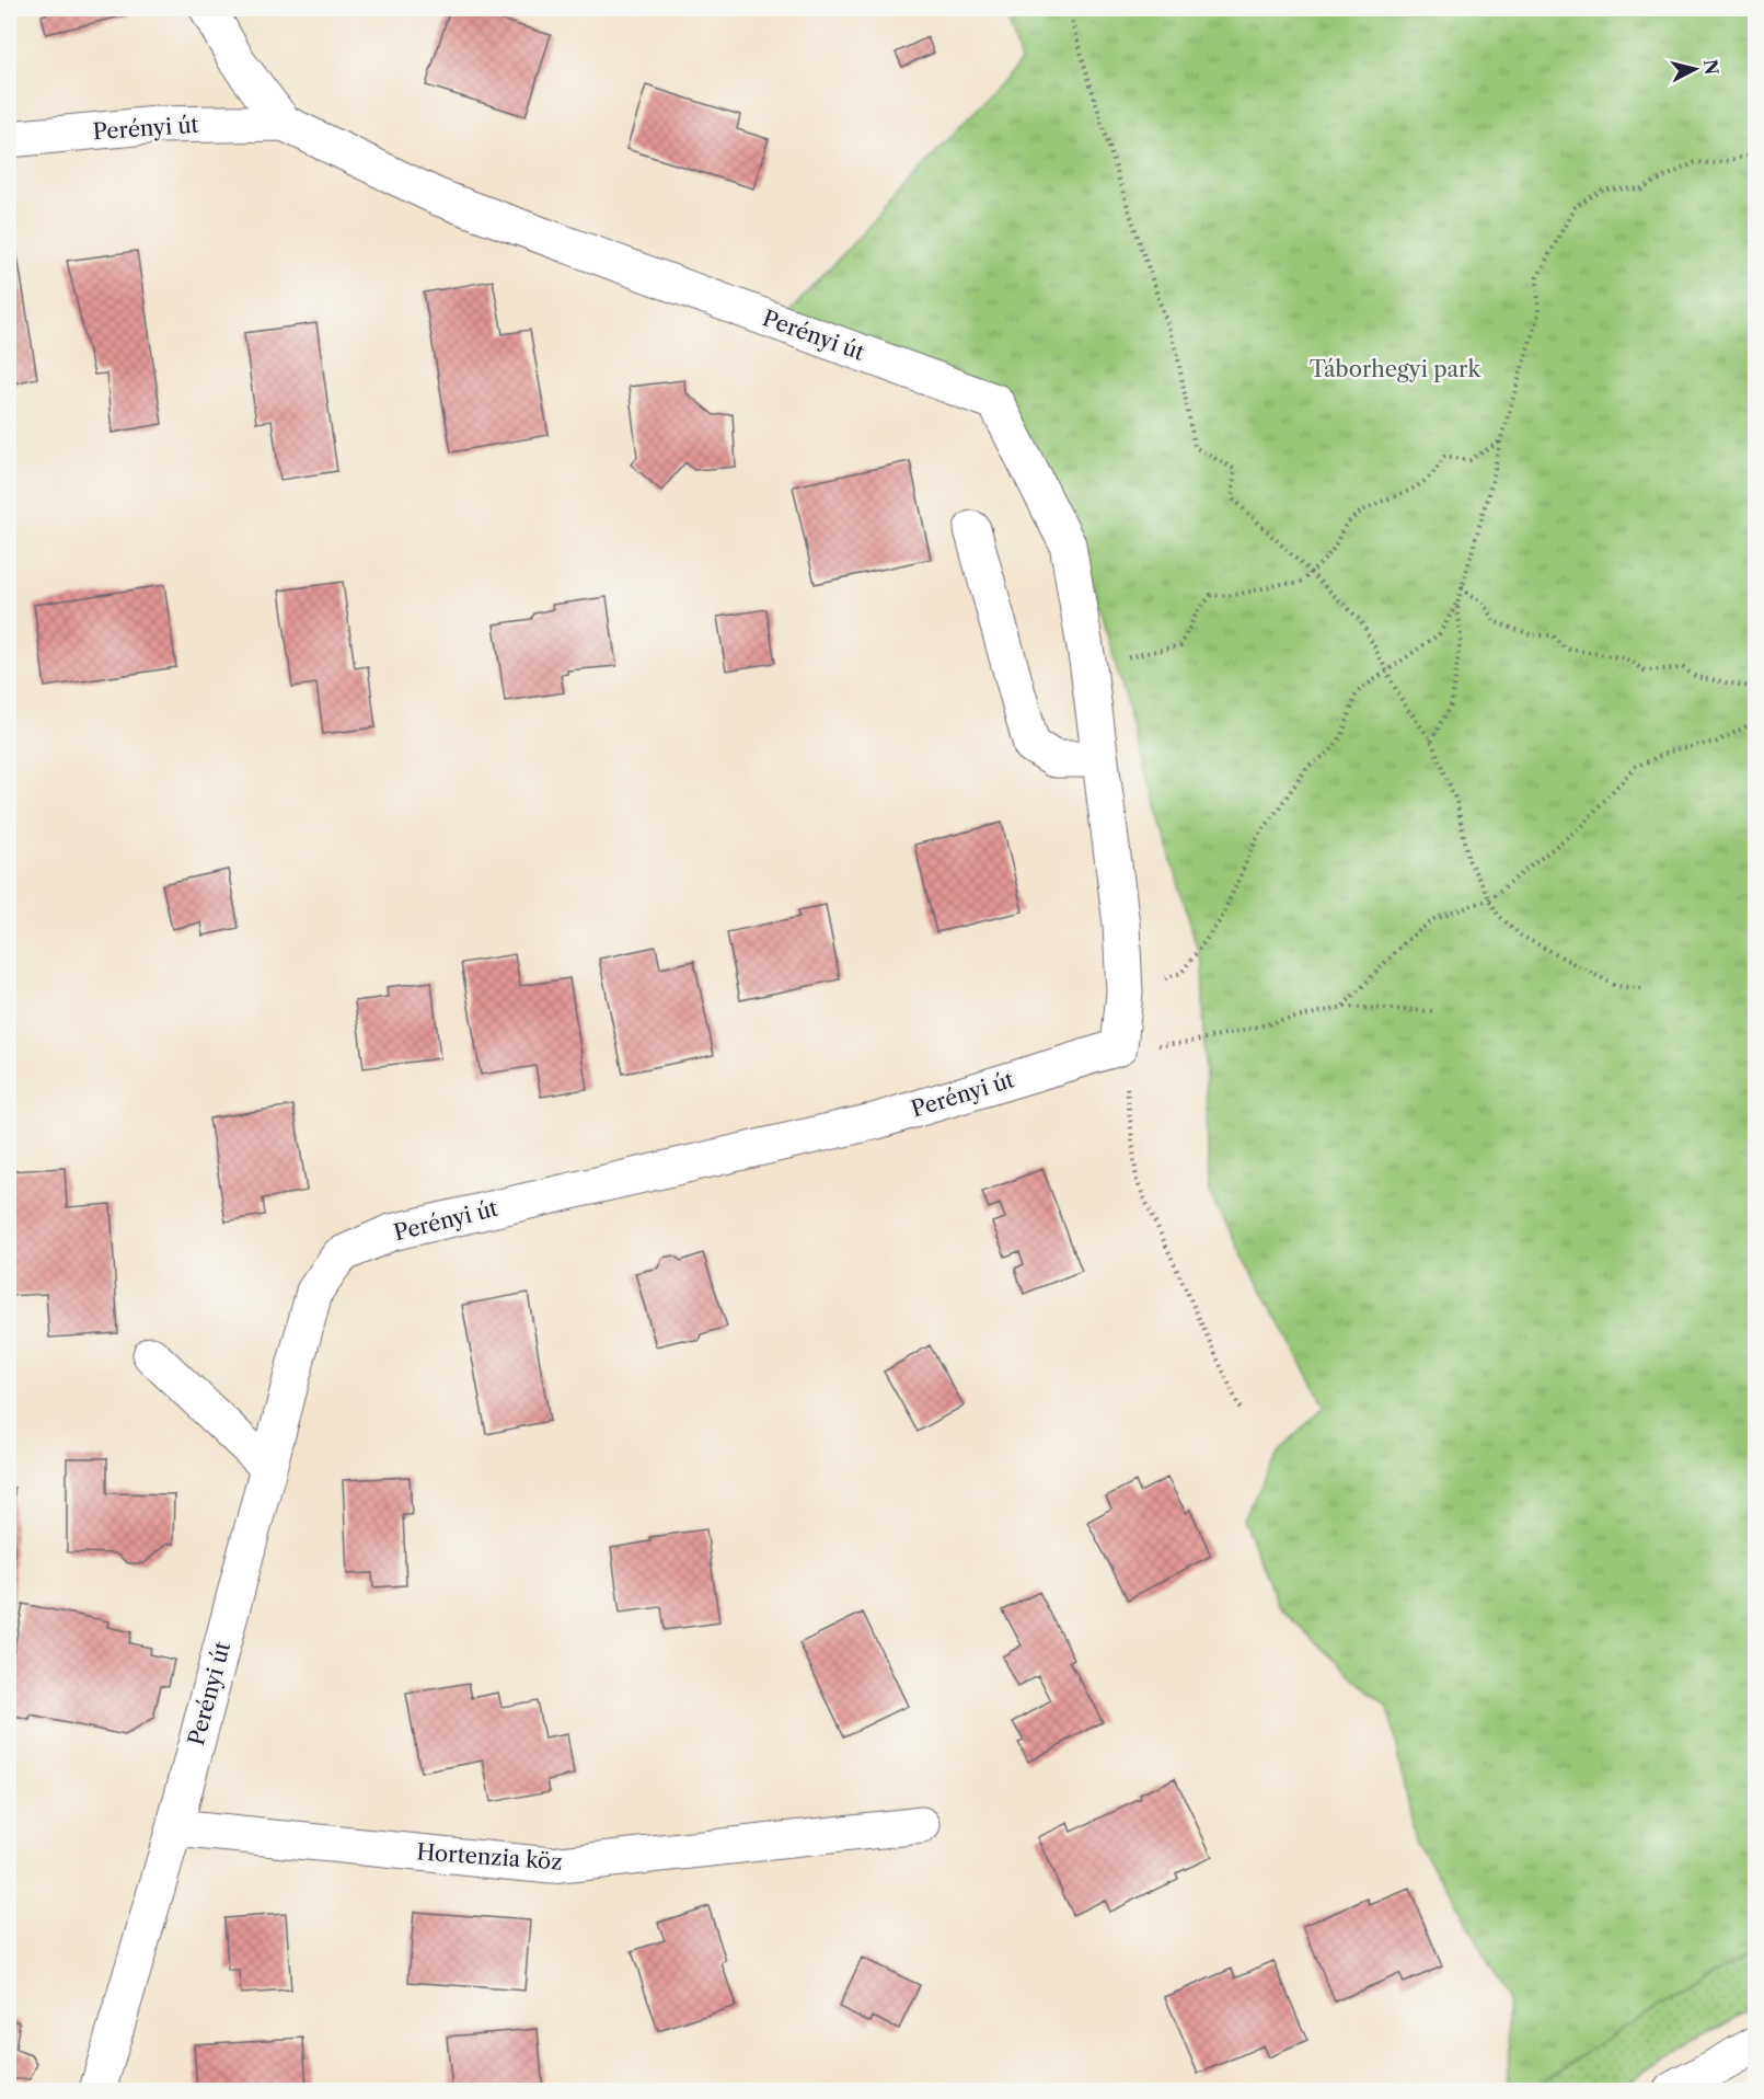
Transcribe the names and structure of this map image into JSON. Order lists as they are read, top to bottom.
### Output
{
  "streets": {
    "street": ["Perényi út", "Hortenzia köz"]
  },
  "crossings": [
    ["Perényi út", "Hortenzia köz"]
  ],
  "parks": ["Táborhegyi park"],
  "north": "right"
}
